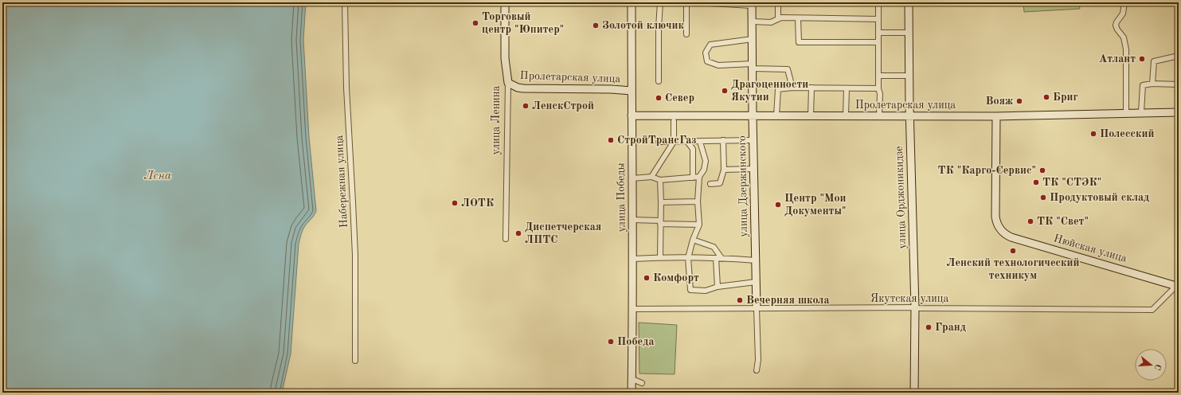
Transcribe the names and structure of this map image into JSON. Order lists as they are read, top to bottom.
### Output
{
  "streets": {
    "main road": [
      "Пролетарская улица",
      "улица Ленина",
      "улица Дзержинского",
      "улица Победы",
      "улица Орджоникидзе",
      "Нюйская улица"
    ],
    "street": ["Набережная улица", "Якутская улица"]
  },
  "crossings": [
    ["Пролетарская улица", "улица Ленина"],
    ["Пролетарская улица", "улица Дзержинского"],
    ["Пролетарская улица", "улица Победы"],
    ["Пролетарская улица", "улица Орджоникидзе"],
    ["Пролетарская улица", "Нюйская улица"],
    ["улица Дзержинского", "Якутская улица"],
    ["улица Победы", "Якутская улица"],
    ["улица Орджоникидзе", "Якутская улица"],
    ["Нюйская улица", "Якутская улица"]
  ],
  "water": ["Лена"],
  "places": [
    "Торговый центр \"Юпитер\"",
    "Золотой ключик",
    "Атлант",
    "Драгоценности Якутии",
    "Бриг",
    "Север",
    "Вояж",
    "ЛенскСтрой",
    "Полесский",
    "СтройТрансГаз",
    "ТК \"Карго-Сервис\"",
    "ТК \"СТЭК\"",
    "Продуктовый склад",
    "ЛОТК",
    "Центр \"Мои Документы\"",
    "ТК \"Свет\"",
    "Диспетчерская ЛПТС",
    "Ленский технологический техникум",
    "Комфорт",
    "Вечерняя школа",
    "Гранд",
    "Победа"
  ],
  "north": "right"
}
